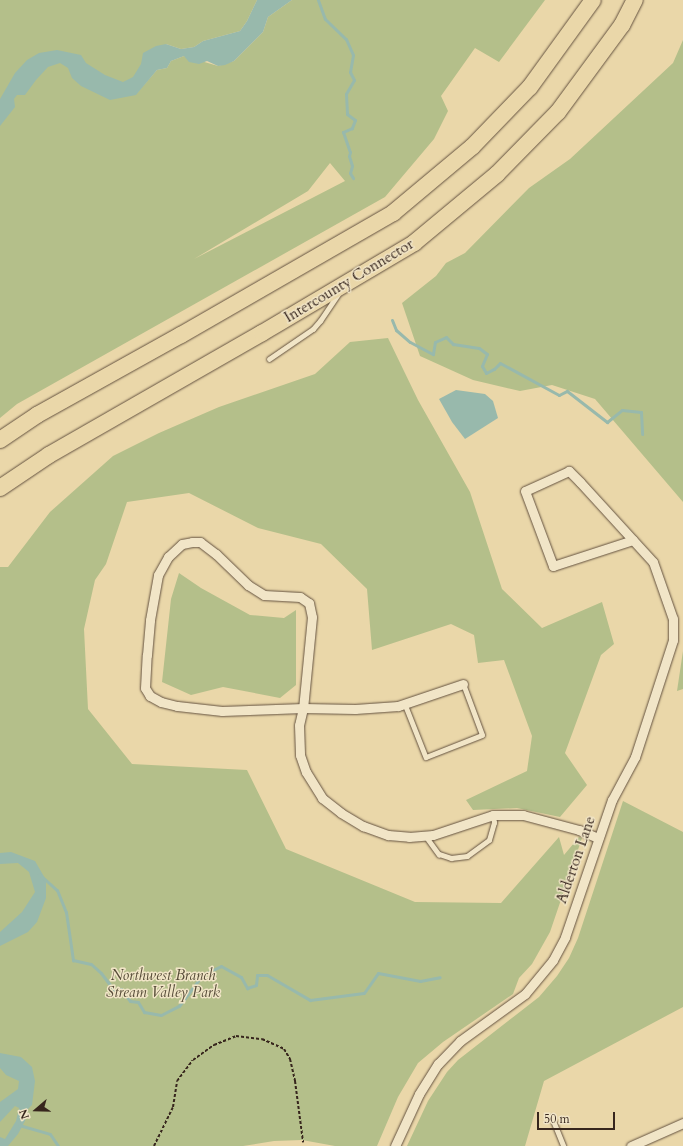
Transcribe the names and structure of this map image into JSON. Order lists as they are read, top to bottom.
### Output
{
  "streets": {
    "highway": ["Intercounty Connector"],
    "street": ["Alderton Lane"]
  },
  "parks": ["Northwest Branch Stream Valley Park"],
  "scale_bar": "50 m",
  "north": "left"
}
